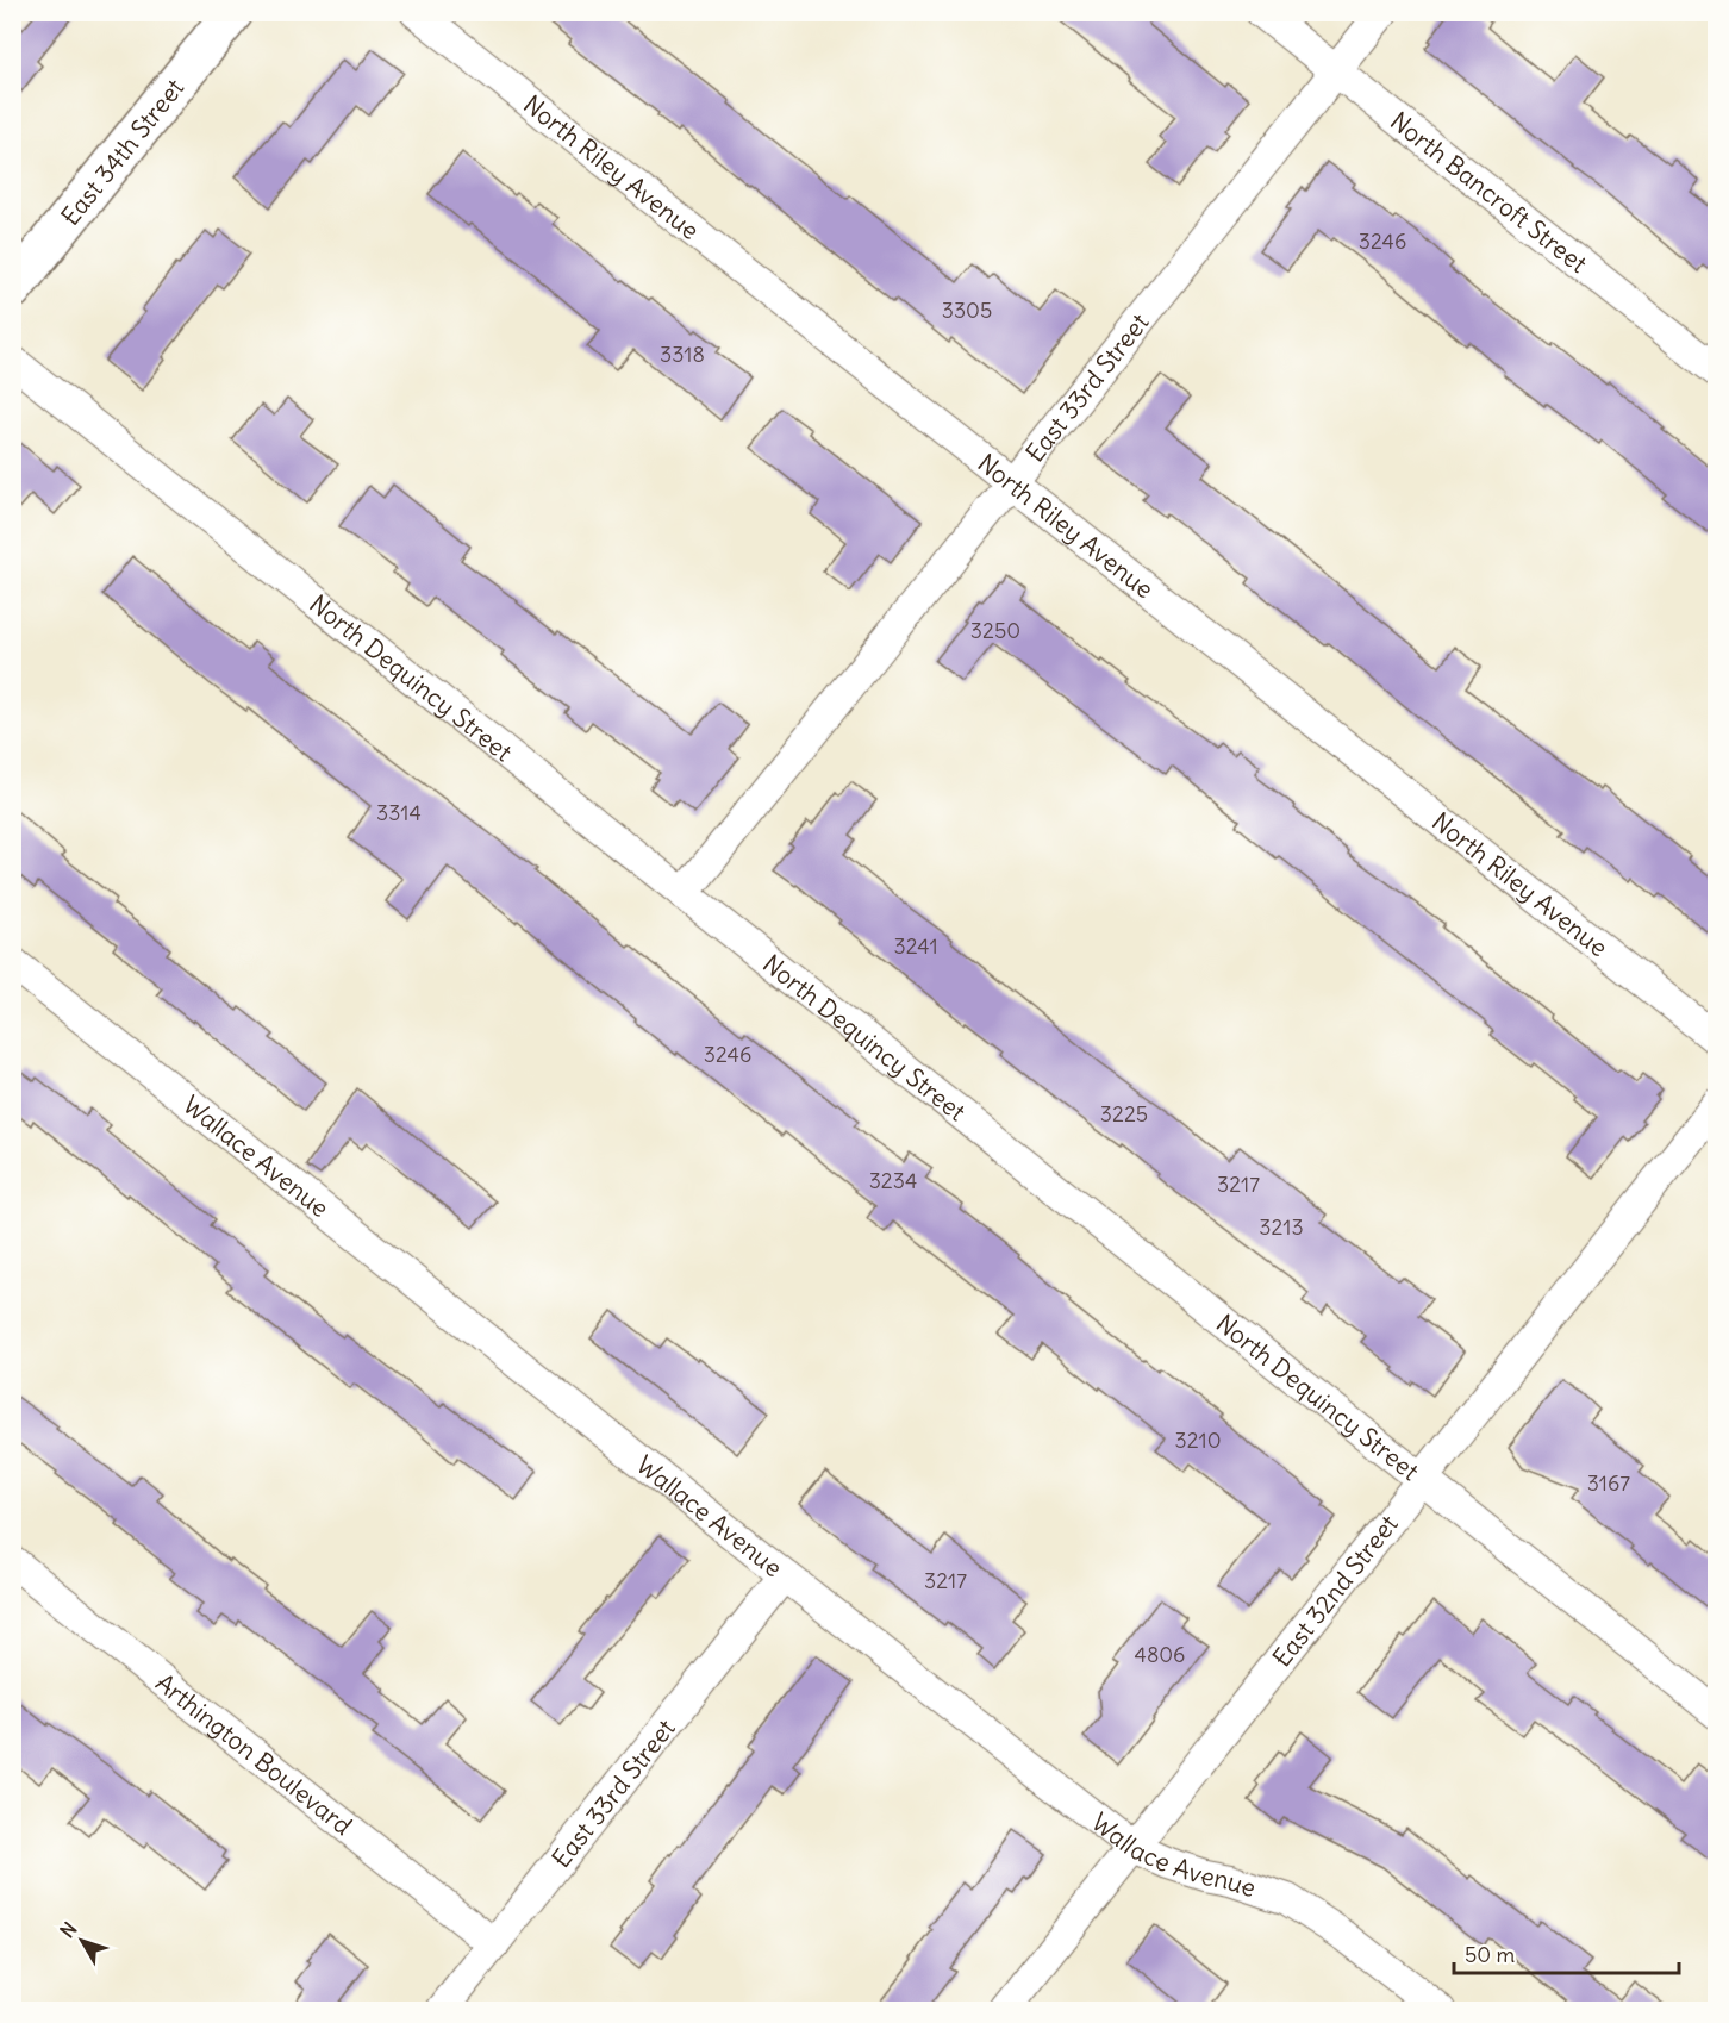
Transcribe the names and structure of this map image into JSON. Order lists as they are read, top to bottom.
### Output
{
  "streets": {
    "main road": ["East 34th Street"],
    "street": [
      "North Riley Avenue",
      "North Bancroft Street",
      "East 33rd Street",
      "North Dequincy Street",
      "Wallace Avenue",
      "East 32nd Street",
      "Arthington Boulevard"
    ]
  },
  "crossings": [
    ["North Riley Avenue", "East 33rd Street"],
    ["North Bancroft Street", "East 33rd Street"],
    ["East 33rd Street", "North Dequincy Street"],
    ["East 33rd Street", "Wallace Avenue"],
    ["East 33rd Street", "Arthington Boulevard"],
    ["North Dequincy Street", "East 32nd Street"],
    ["Wallace Avenue", "East 32nd Street"]
  ],
  "house_numbers": [
    "3246",
    "3305",
    "3318",
    "3250",
    "3314",
    "3241",
    "3246",
    "3225",
    "3234",
    "3217",
    "3213",
    "3210",
    "3167",
    "3217",
    "4806"
  ],
  "scale_bar": "50 m",
  "north": "top left"
}
